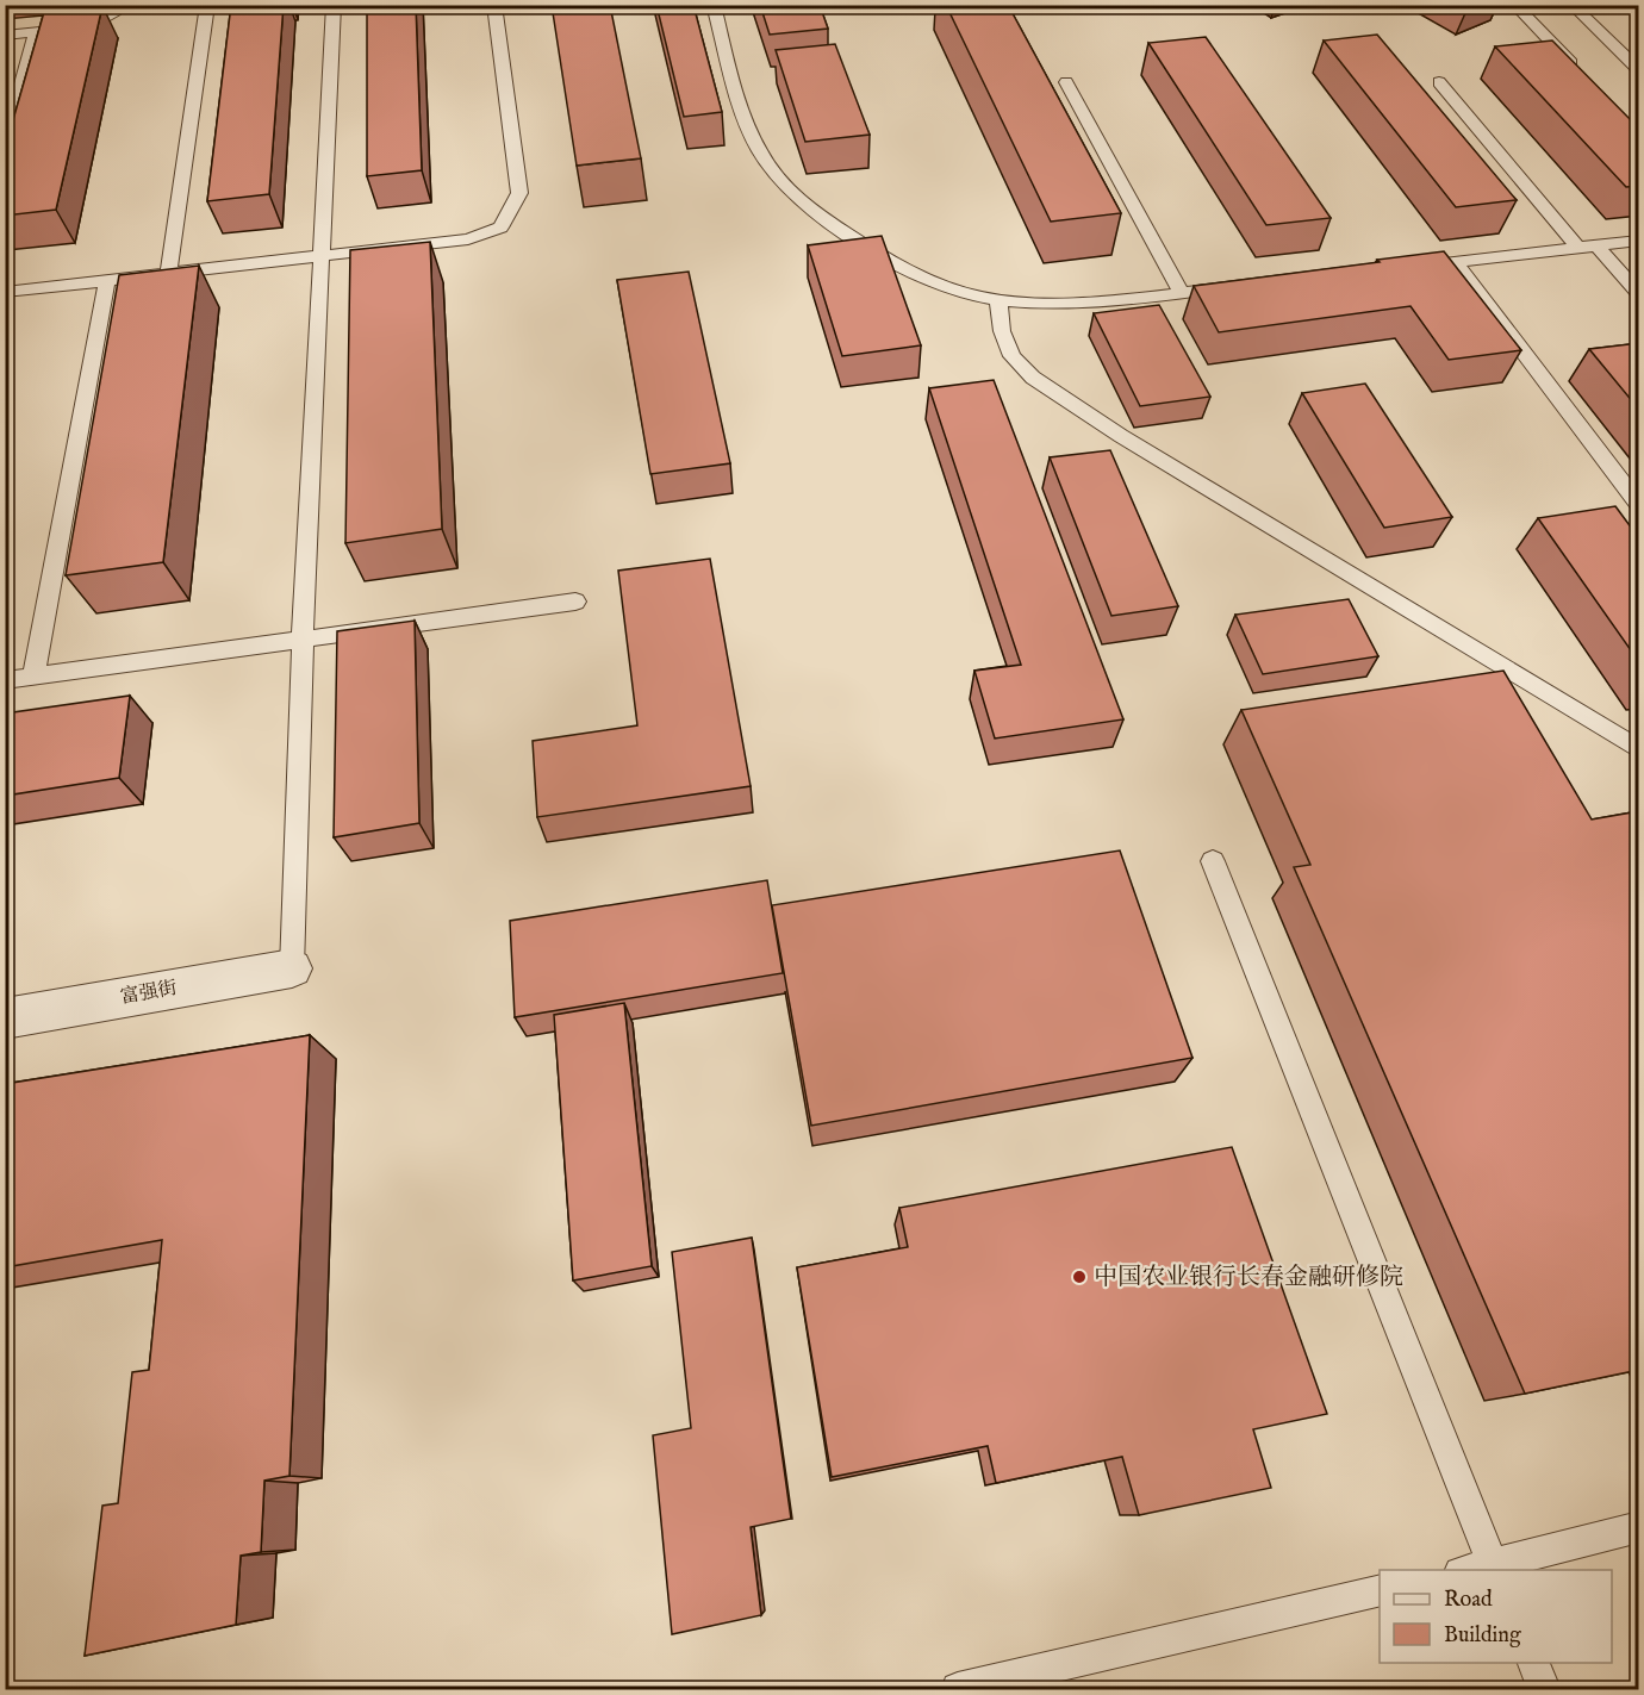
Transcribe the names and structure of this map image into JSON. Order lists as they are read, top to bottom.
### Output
{
  "streets": {
    "street": ["富强街"]
  },
  "places": ["中国农业银行长春金融研修院"],
  "legend": ["Road", "Building"]
}
